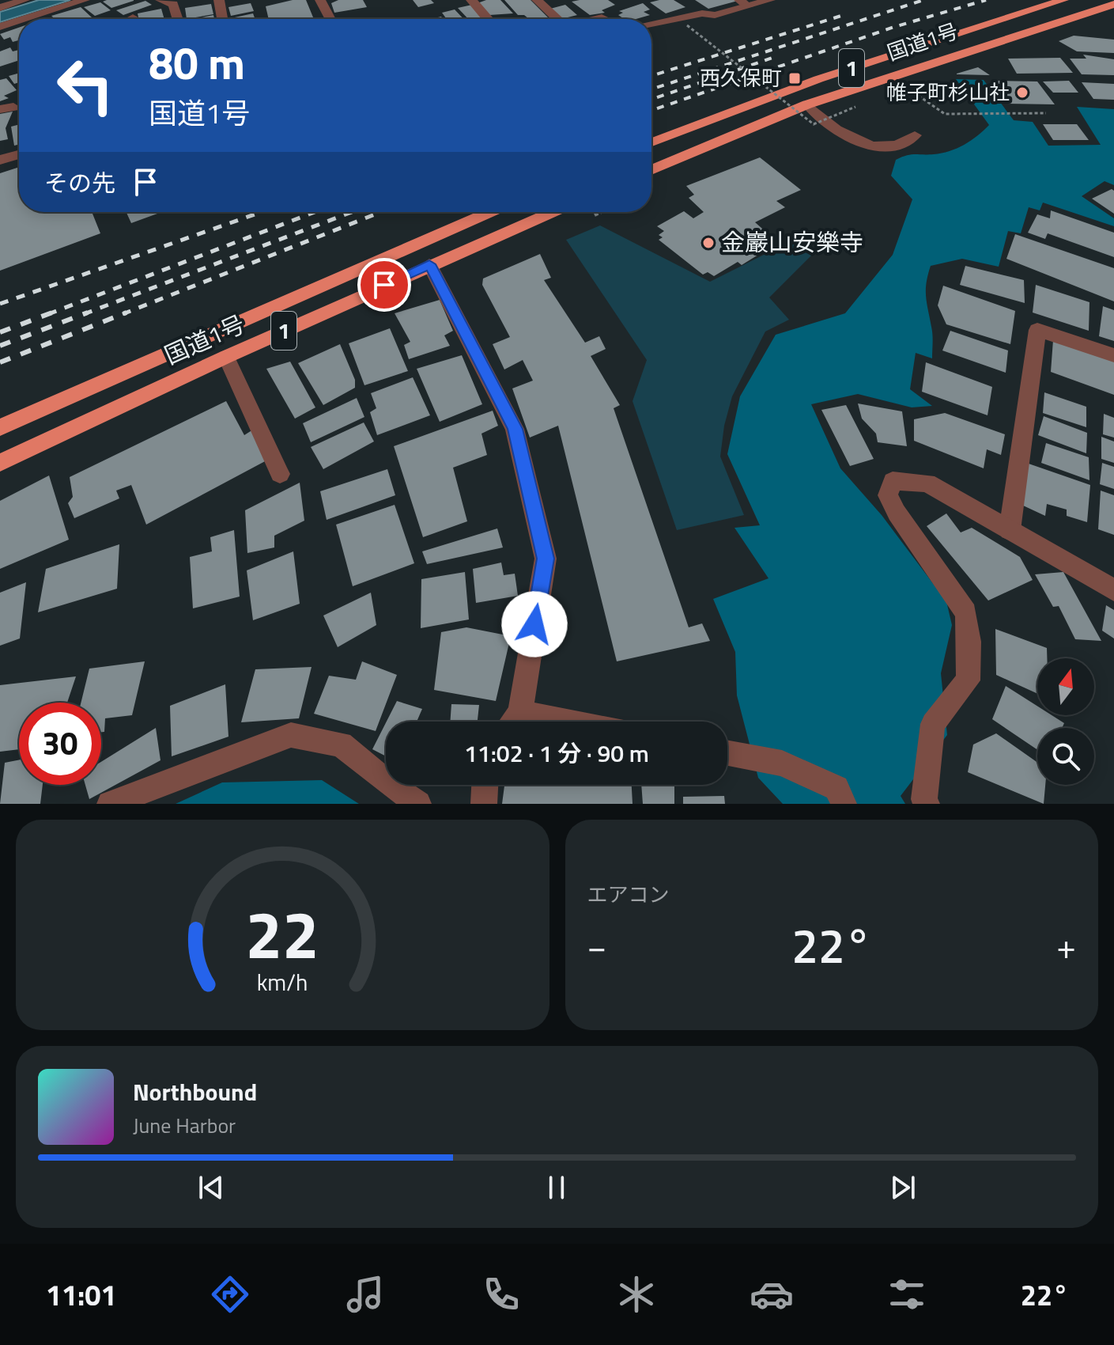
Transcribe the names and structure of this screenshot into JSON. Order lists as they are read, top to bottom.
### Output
{
  "streets": {
    "highway": ["国道1号", "1"]
  },
  "places": {
    "transit": ["西久保町"],
    "other": ["帷子町杉山社", "金巖山安樂寺"]
  },
  "north": "top",
  "page": {
    "turn": ["80 m", "国道1号"],
    "then": "その先",
    "limit": "30",
    "trip": "11:02 · 1 分 · 90 m",
    "tile": "エアコン",
    "heat": ["−", "22°", "+"],
    "song": ["Northbound", "June Harbor"],
    "tabs": ["11:01", "22°"],
    "gauge": ["22", "km/h"]
  }
}
